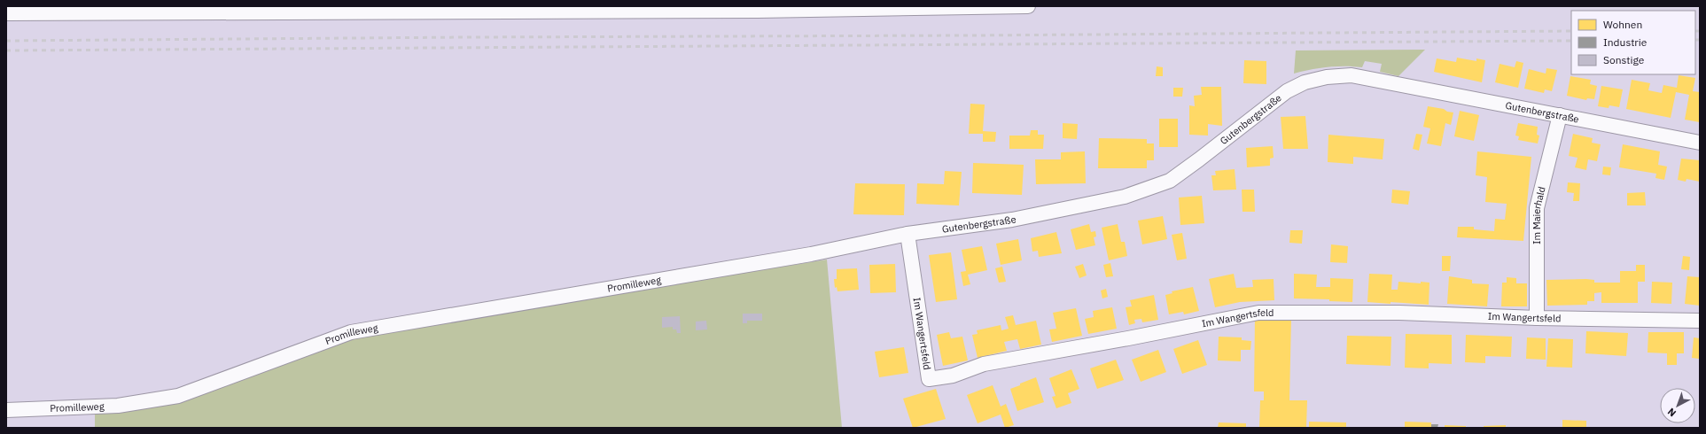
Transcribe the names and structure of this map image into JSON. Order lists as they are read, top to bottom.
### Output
{
  "streets": {
    "street": [
      "Gutenbergstraße",
      "Im Maierhald",
      "Promilleweg",
      "Im Wangertsfeld"
    ]
  },
  "crossings": [
    ["Gutenbergstraße", "Im Maierhald"],
    ["Gutenbergstraße", "Promilleweg"],
    ["Gutenbergstraße", "Im Wangertsfeld"],
    ["Im Maierhald", "Im Wangertsfeld"]
  ],
  "legend": ["Wohnen", "Industrie", "Sonstige"],
  "north": "bottom left"
}
